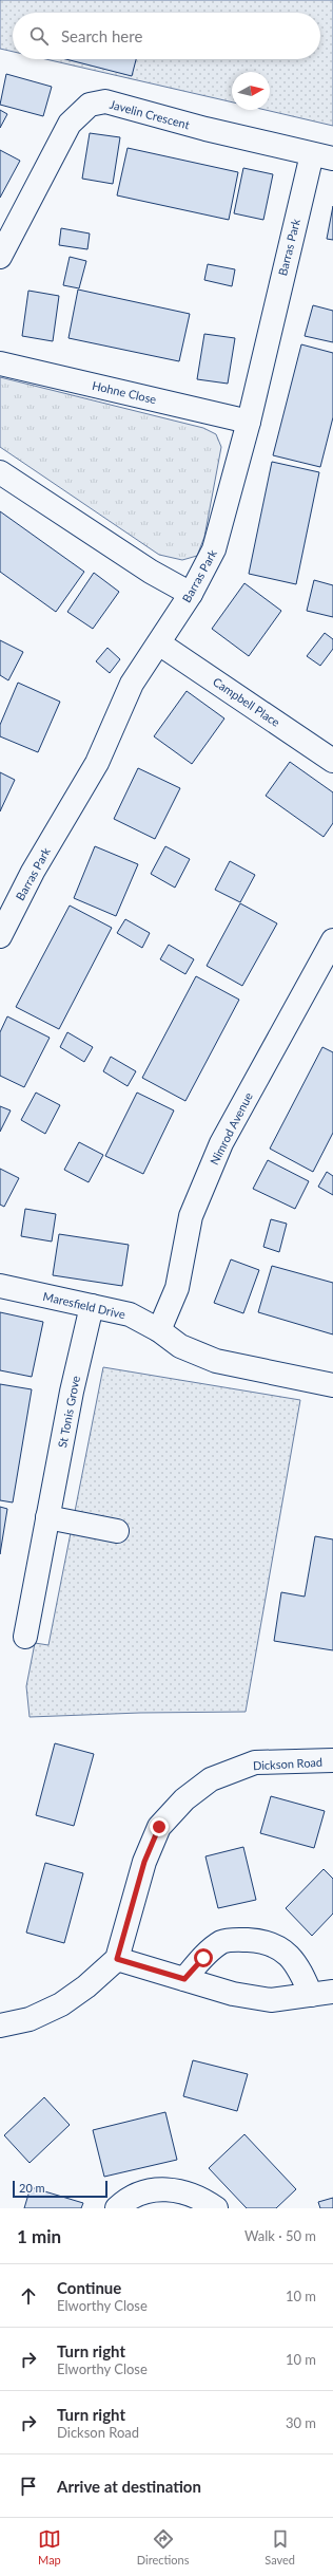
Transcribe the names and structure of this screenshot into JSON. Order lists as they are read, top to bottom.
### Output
{
  "streets": {
    "street": [
      "Javelin Crescent",
      "Barras Park",
      "Hohne Close",
      "Campbell Place",
      "Nimrod Avenue",
      "Maresfield Drive",
      "St Tonis Grove",
      "Dickson Road"
    ]
  },
  "crossings": [
    ["Javelin Crescent", "Barras Park"],
    ["Barras Park", "Hohne Close"],
    ["Barras Park", "Campbell Place"],
    ["Nimrod Avenue", "Maresfield Drive"],
    ["Maresfield Drive", "St Tonis Grove"]
  ],
  "scale_bar": "20 m",
  "north": "right",
  "page": {
    "search": "Search here",
    "scale": "20 m",
    "heading": ["1 min", "Walk · 50 m"],
    "list": [
      ["Continue", "Elworthy Close", "10 m"],
      ["Turn right", "Elworthy Close", "10 m"],
      ["Turn right", "Dickson Road", "30 m"],
      "Arrive at destination"
    ],
    "nav": ["Map", "Directions", "Saved"]
  }
}
